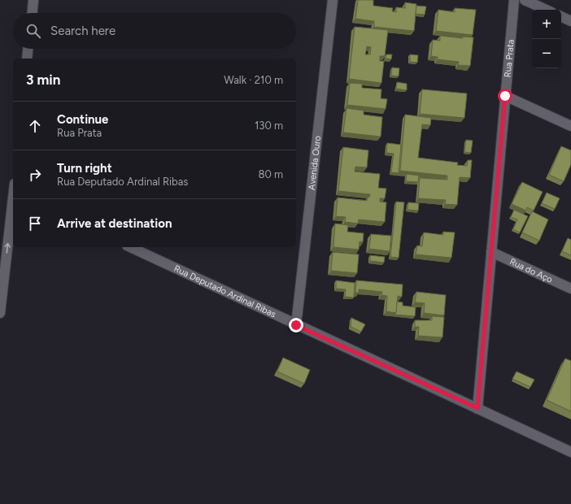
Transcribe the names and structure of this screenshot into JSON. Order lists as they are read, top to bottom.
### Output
{
  "streets": {
    "street": [
      "Rua Prata",
      "Avenida Ouro",
      "Rua do Aço",
      "Rua Deputado Ardinal Ribas"
    ]
  },
  "crossings": [
    ["Rua Prata", "Rua do Aço"],
    ["Rua Prata", "Rua Deputado Ardinal Ribas"],
    ["Avenida Ouro", "Rua Deputado Ardinal Ribas"]
  ],
  "page": {
    "map_buttons": ["+", "−"],
    "search": "Search here",
    "heading": ["3 min", "Walk · 210 m"],
    "list": [
      ["Continue", "Rua Prata", "130 m"],
      ["Turn right", "Rua Deputado Ardinal Ribas", "80 m"],
      "Arrive at destination"
    ]
  }
}
